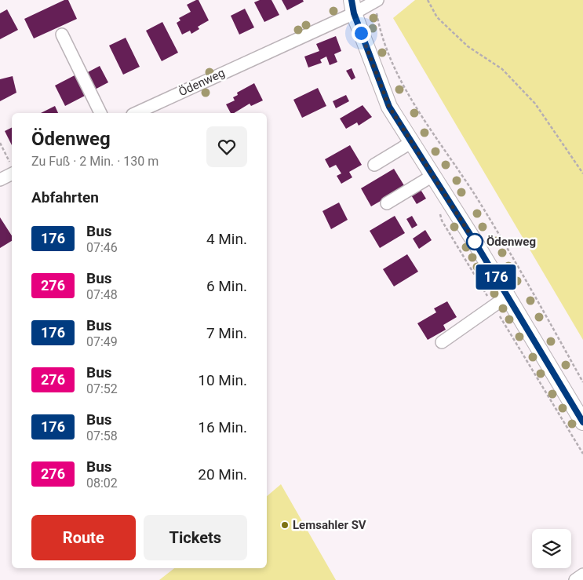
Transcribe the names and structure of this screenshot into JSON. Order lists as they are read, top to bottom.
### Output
{
  "streets": {
    "street": ["Ödenweg"]
  },
  "places": ["Ödenweg", "Lemsahler SV"],
  "lines": ["bus line 176"],
  "page": {
    "on_map": "176",
    "heading": [
      ["Ödenweg", "Zu Fuß · 2 Min. · 130 m"],
      "Abfahrten"
    ],
    "list": [
      {
        "mark": "176",
        "name": "Bus",
        "note": "07:46",
        "value": "4 Min."
      },
      {
        "mark": "276",
        "name": "Bus",
        "note": "07:48",
        "value": "6 Min."
      },
      {
        "mark": "176",
        "name": "Bus",
        "note": "07:49",
        "value": "7 Min."
      },
      {
        "mark": "276",
        "name": "Bus",
        "note": "07:52",
        "value": "10 Min."
      },
      {
        "mark": "176",
        "name": "Bus",
        "note": "07:58",
        "value": "16 Min."
      },
      {
        "mark": "276",
        "name": "Bus",
        "note": "08:02",
        "value": "20 Min."
      }
    ],
    "buttons": ["Route", "Tickets"]
  }
}
